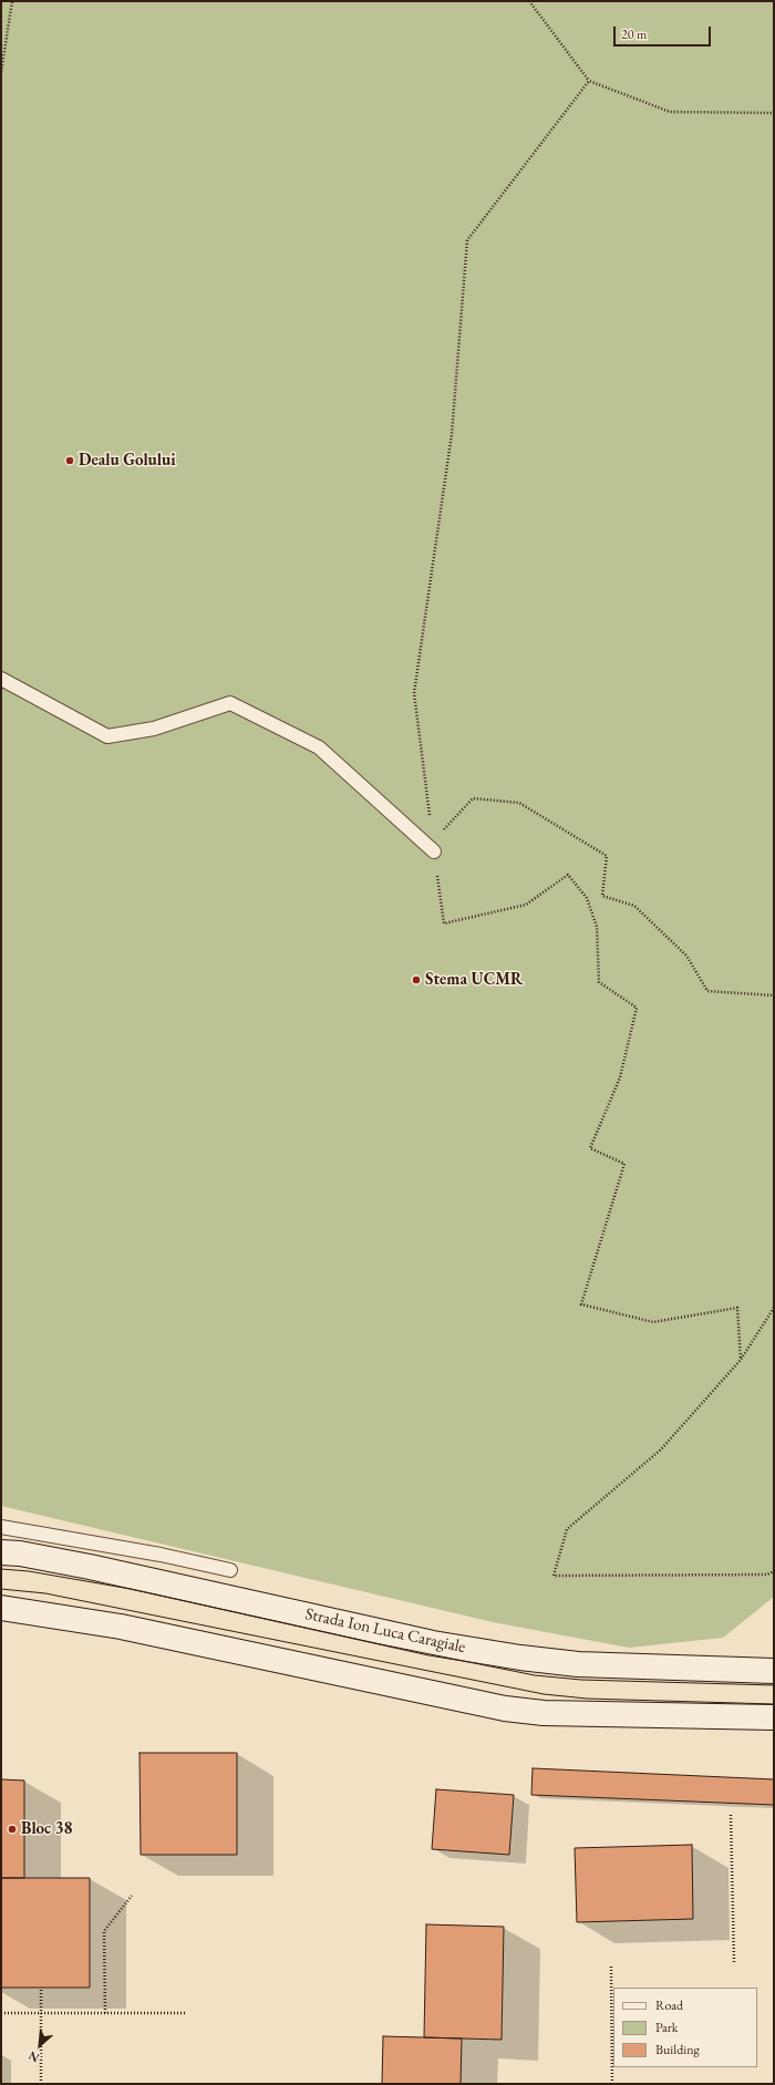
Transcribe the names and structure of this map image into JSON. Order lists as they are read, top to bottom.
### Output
{
  "streets": {
    "main road": ["Strada Ion Luca Caragiale"]
  },
  "places": ["Dealu Golului", "Stema UCMR", "Bloc 38"],
  "legend": ["Road", "Park", "Building"],
  "scale_bar": "20 m",
  "north": "bottom left"
}
